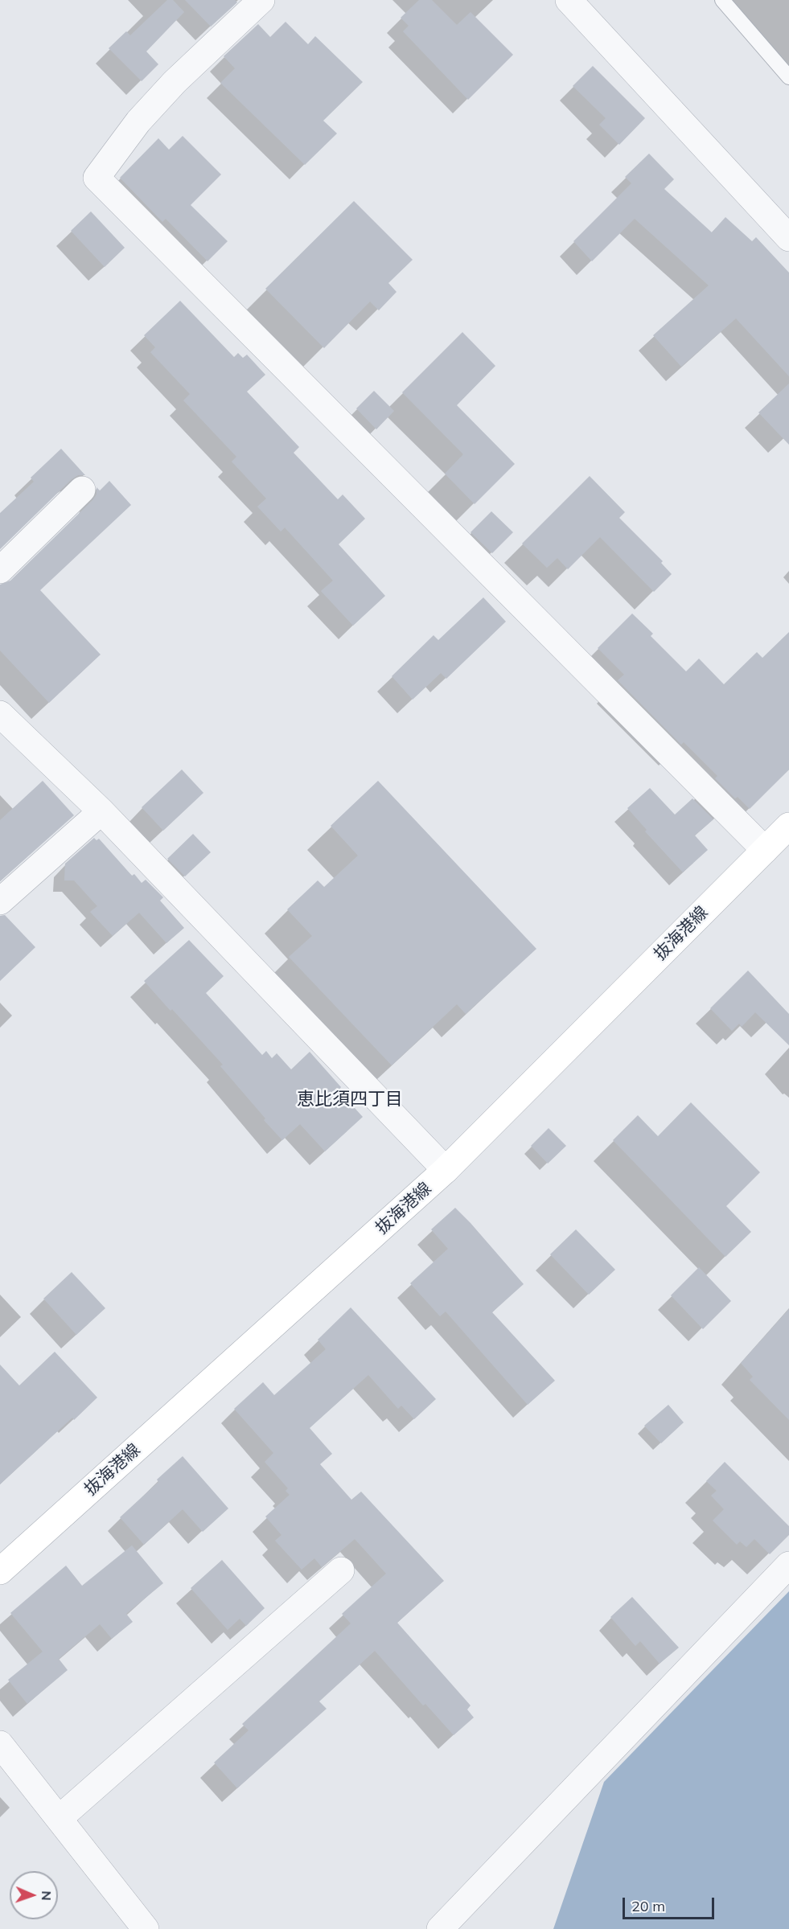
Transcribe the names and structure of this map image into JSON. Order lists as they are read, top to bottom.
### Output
{
  "streets": {
    "main road": ["抜海港線"]
  },
  "districts": ["恵比須四丁目"],
  "scale_bar": "20 m",
  "north": "right"
}
